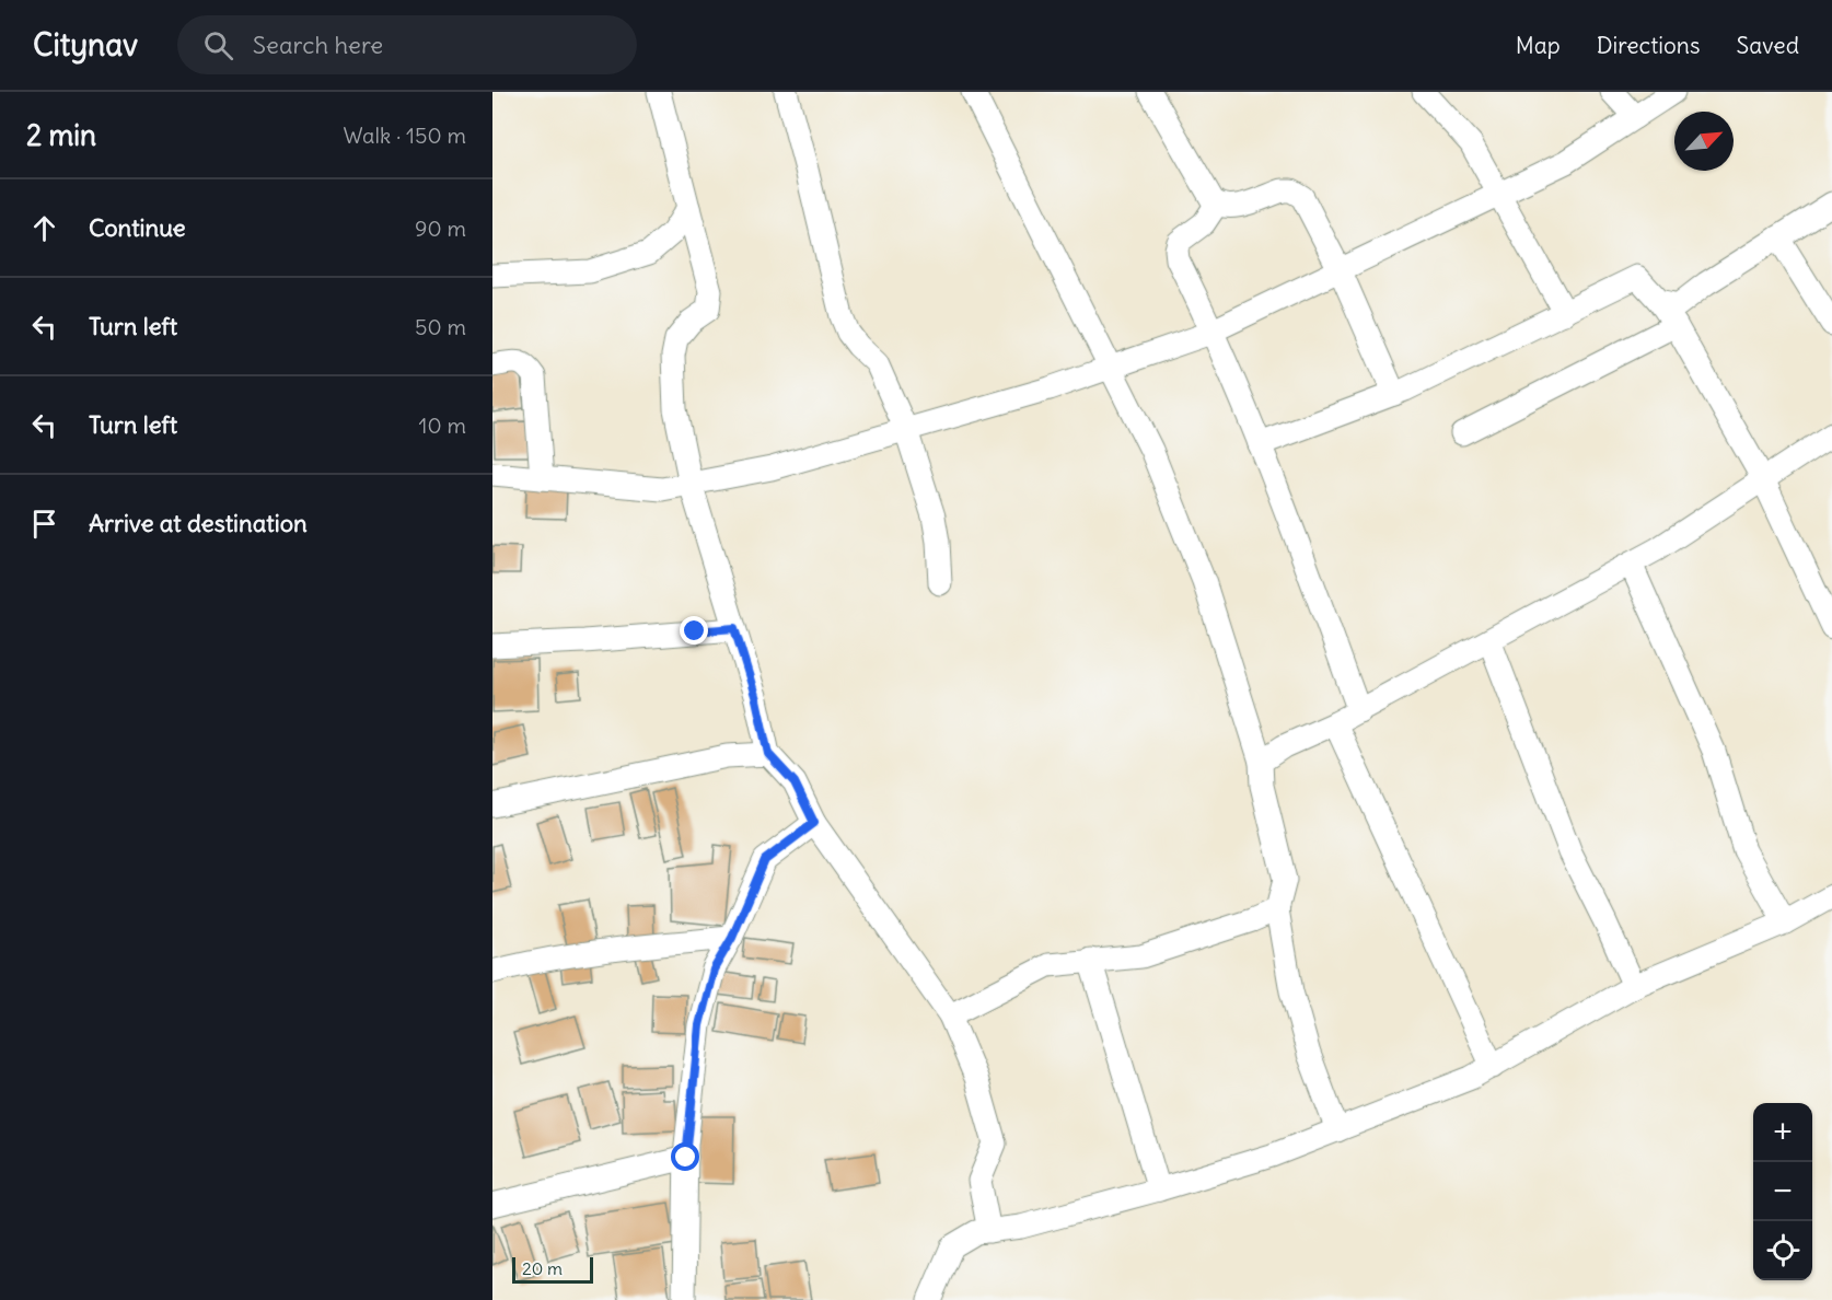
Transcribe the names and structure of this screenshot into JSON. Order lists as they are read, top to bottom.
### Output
{
  "scale_bar": "20 m",
  "north": "top right",
  "page": {
    "header": "Citynav",
    "search": "Search here",
    "nav": ["Map", "Directions", "Saved"],
    "heading": ["2 min", "Walk · 150 m"],
    "list": [
      ["Continue", "90 m"],
      ["Turn left", "50 m"],
      ["Turn left", "10 m"],
      "Arrive at destination"
    ],
    "map_buttons": ["+", "−"],
    "scale": "20 m"
  }
}
